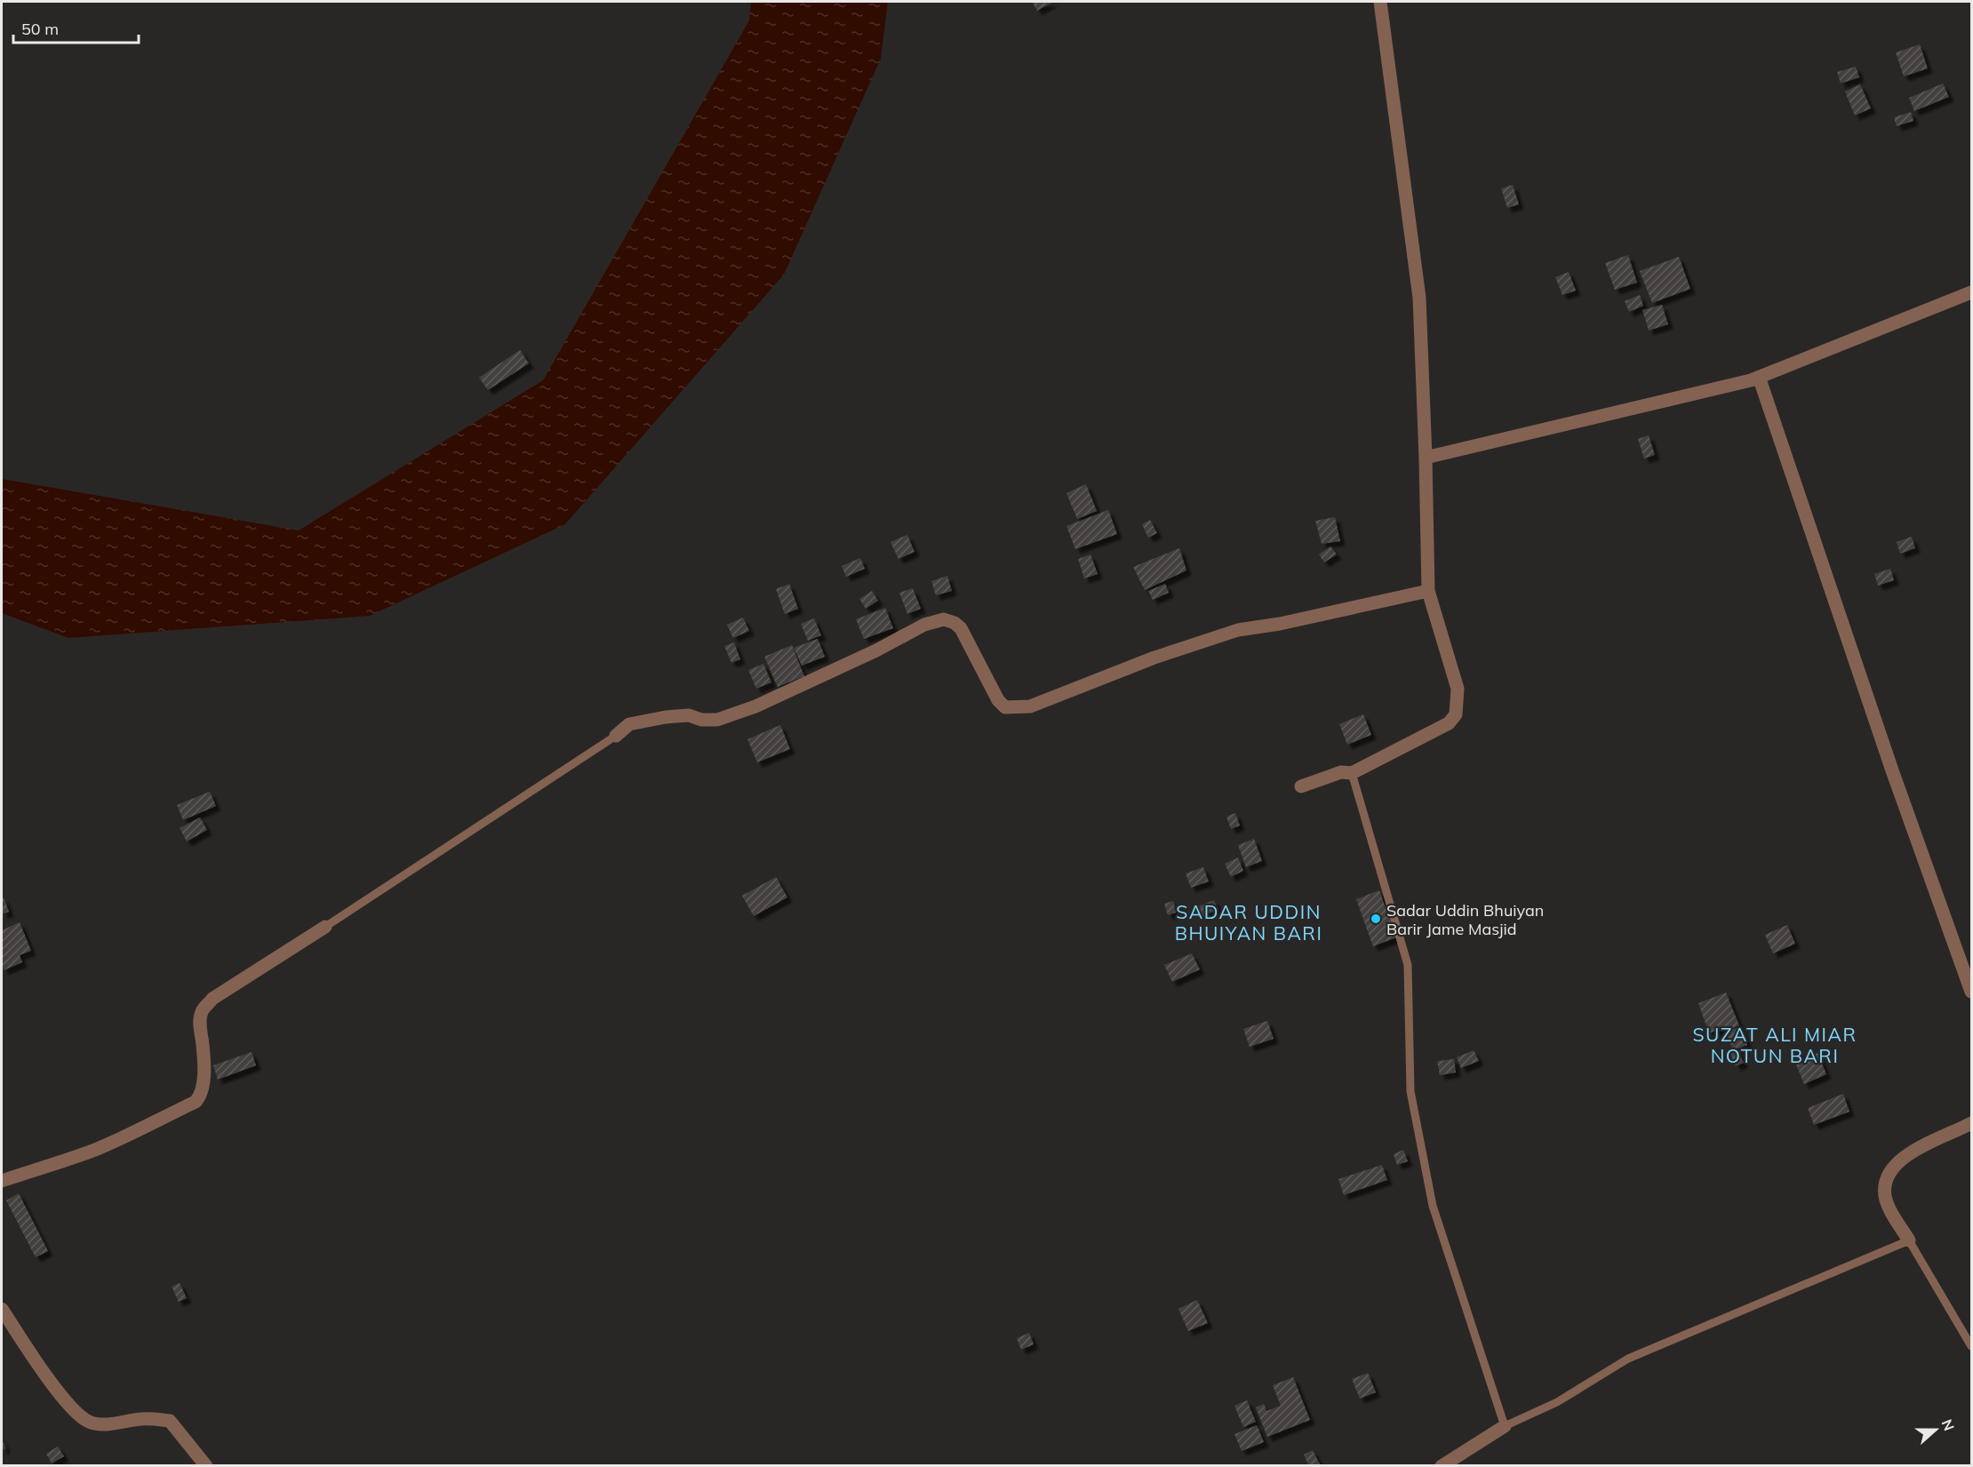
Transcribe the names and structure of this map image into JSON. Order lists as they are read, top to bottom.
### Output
{
  "districts": ["SADAR UDDIN BHUIYAN BARI", "SUZAT ALI MIAR NOTUN BARI"],
  "places": ["Sadar Uddin Bhuiyan Barir Jame Masjid"],
  "scale_bar": "50 m",
  "north": "right"
}
